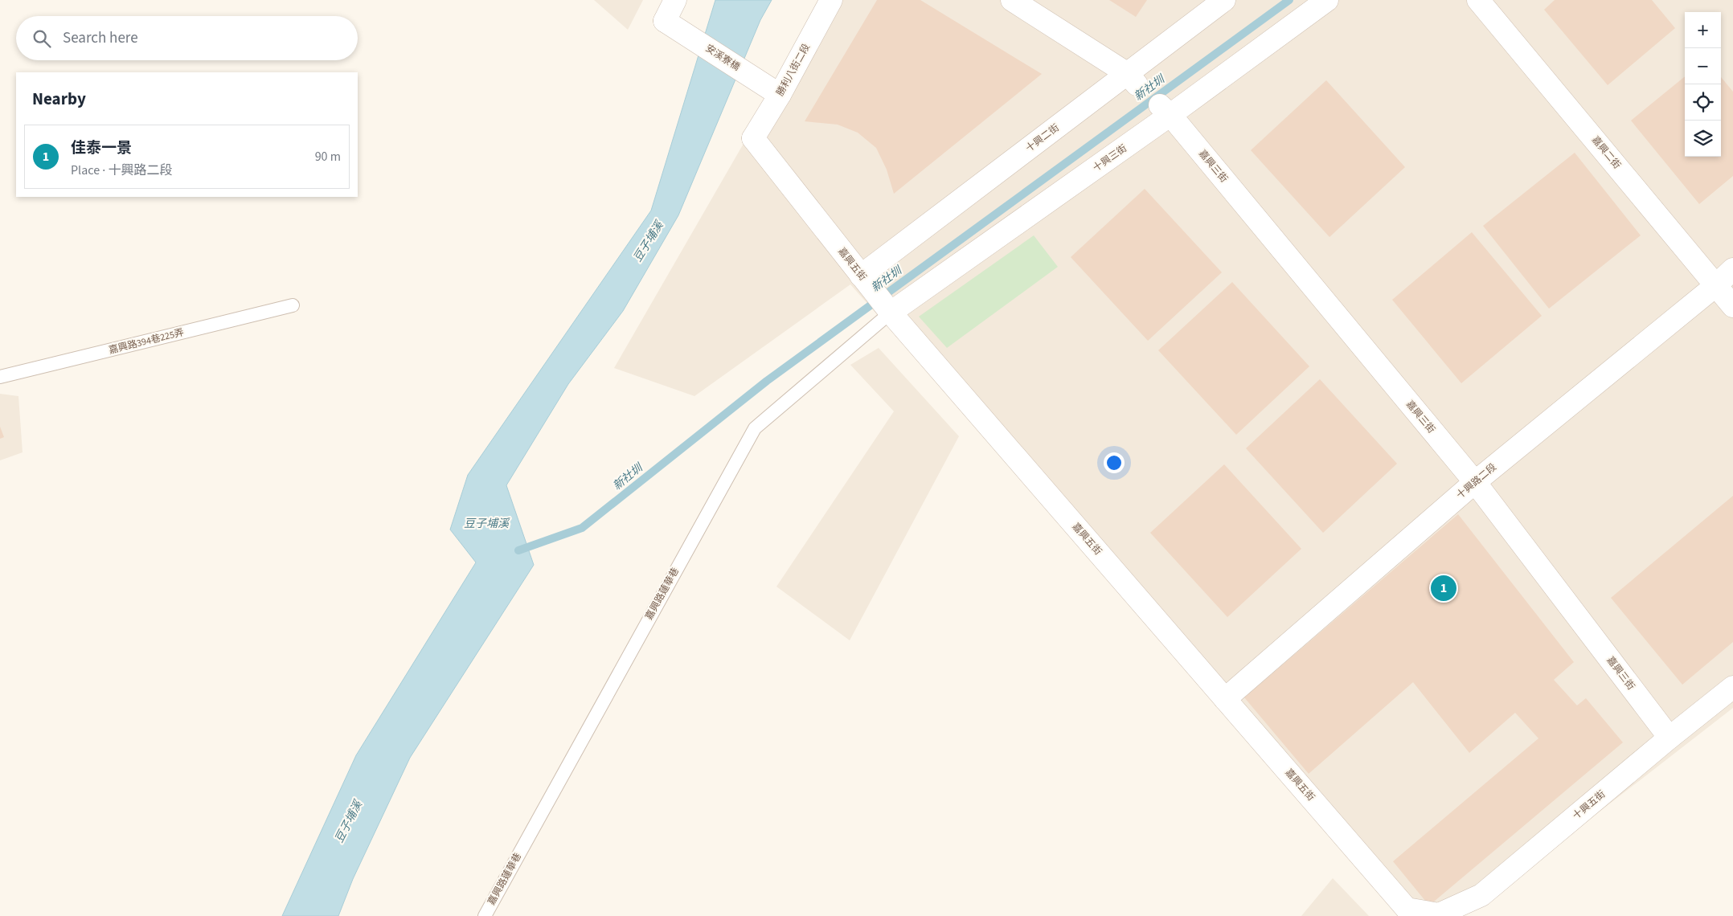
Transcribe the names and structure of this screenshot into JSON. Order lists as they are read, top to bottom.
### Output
{
  "streets": {
    "street": [
      "安溪寮橋",
      "勝利八街二段",
      "十興二街",
      "嘉興二街",
      "十興三街",
      "嘉興三街",
      "嘉興五街",
      "十興路二段",
      "十興五街"
    ],
    "lane": ["嘉興路394巷225弄", "嘉興路蓮華巷"]
  },
  "crossings": [
    ["安溪寮橋", "勝利八街二段"],
    ["勝利八街二段", "嘉興五街"],
    ["十興二街", "嘉興五街"],
    ["嘉興二街", "十興路二段"],
    ["十興三街", "嘉興三街"],
    ["十興三街", "嘉興五街"],
    ["十興三街", "嘉興路蓮華巷"],
    ["嘉興三街", "十興路二段"],
    ["嘉興三街", "十興五街"],
    ["嘉興五街", "十興路二段"],
    ["嘉興五街", "嘉興路蓮華巷"],
    ["嘉興五街", "十興五街"]
  ],
  "water": ["新社圳", "豆子埔溪"],
  "page": {
    "map_buttons": ["+", "−"],
    "search": "Search here",
    "heading": "Nearby",
    "list": [
      {
        "mark": "1",
        "name": "佳泰一景",
        "note": "Place · 十興路二段",
        "value": "90 m"
      }
    ],
    "pins": "1"
  }
}
